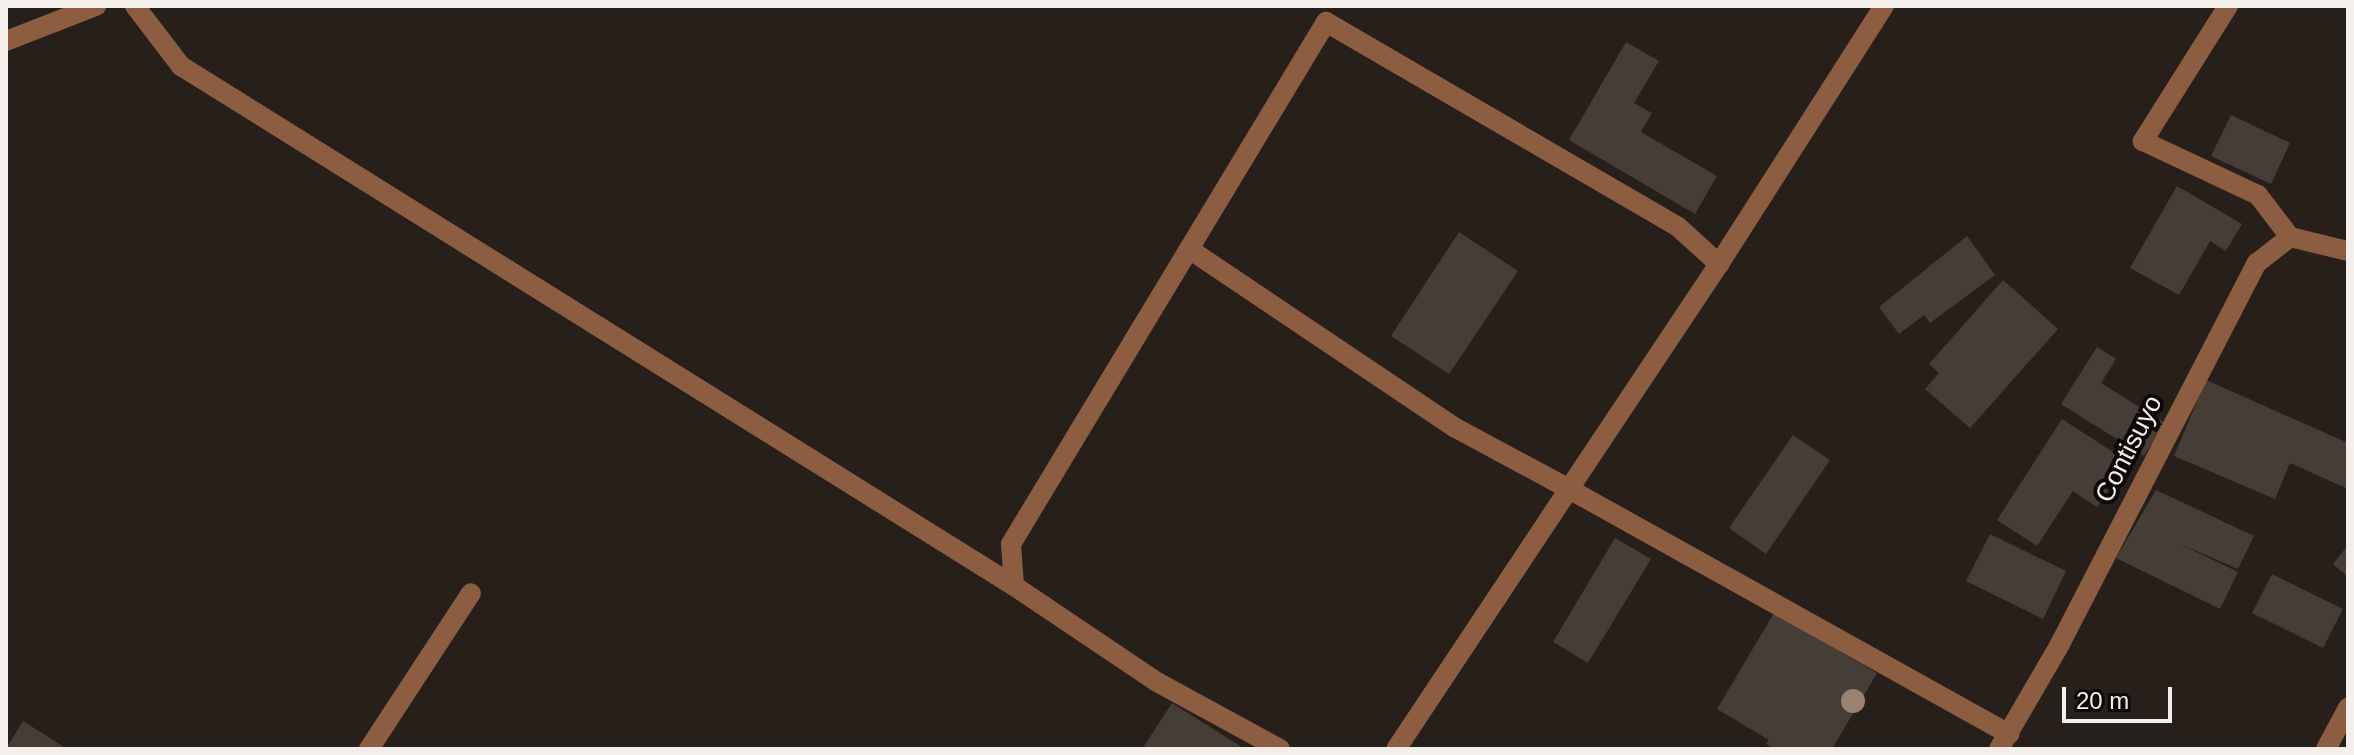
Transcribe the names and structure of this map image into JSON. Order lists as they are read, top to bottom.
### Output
{
  "streets": {
    "street": ["Contisuyo"]
  },
  "scale_bar": "20 m"
}
